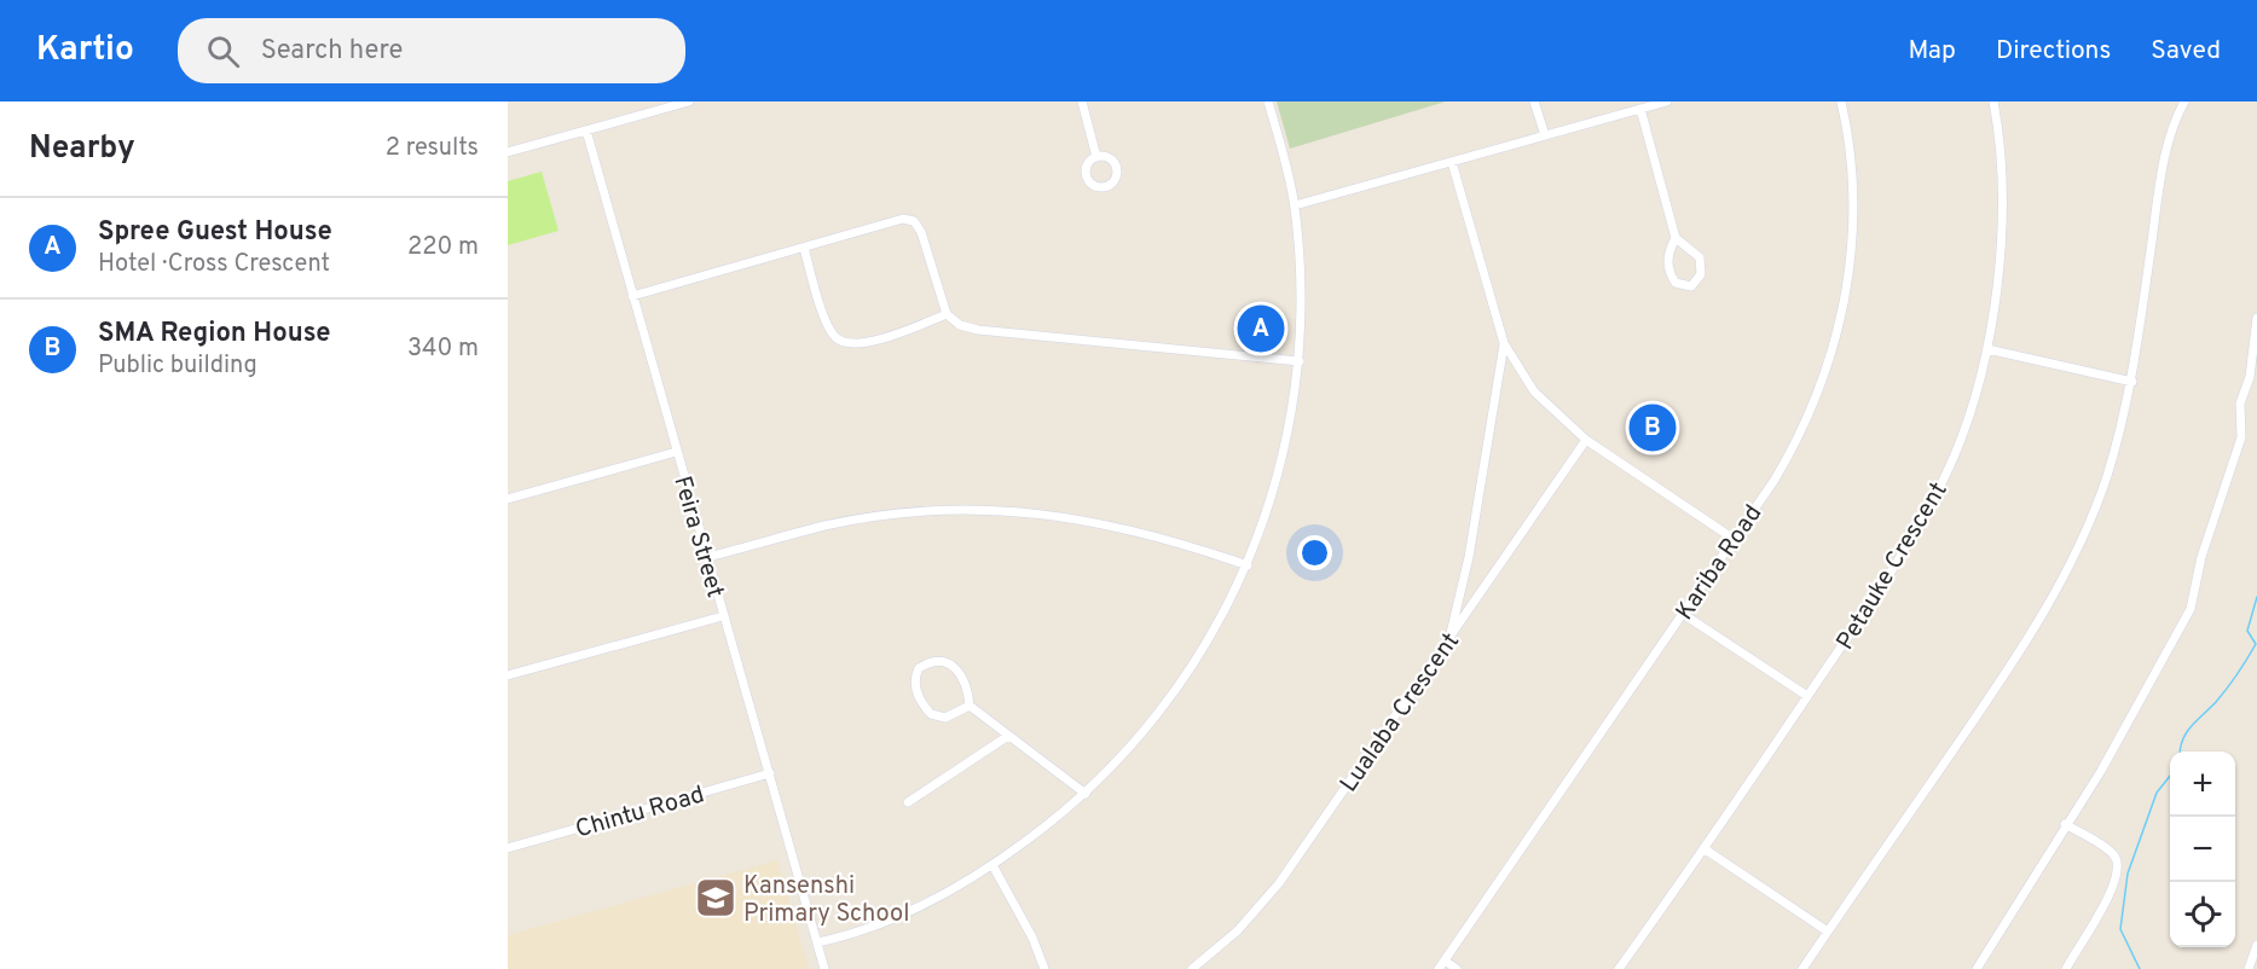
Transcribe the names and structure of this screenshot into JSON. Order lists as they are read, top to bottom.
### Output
{
  "streets": {
    "street": [
      "Feira Street",
      "Kariba Road",
      "Petauke Crescent",
      "Lualaba Crescent",
      "Chintu Road"
    ]
  },
  "crossings": [
    ["Feira Street", "Chintu Road"]
  ],
  "places": {
    "school or university": ["Kansenshi Primary School"]
  },
  "page": {
    "header": "Kartio",
    "search": "Search here",
    "nav": ["Map", "Directions", "Saved"],
    "heading": ["Nearby", "2 results"],
    "list": [
      {
        "mark": "A",
        "name": "Spree Guest House",
        "note": "Hotel · Cross Crescent",
        "value": "220 m"
      },
      {
        "mark": "B",
        "name": "SMA Region House",
        "note": "Public building",
        "value": "340 m"
      }
    ],
    "pins": ["A", "B"],
    "map_buttons": ["+", "−"]
  }
}
